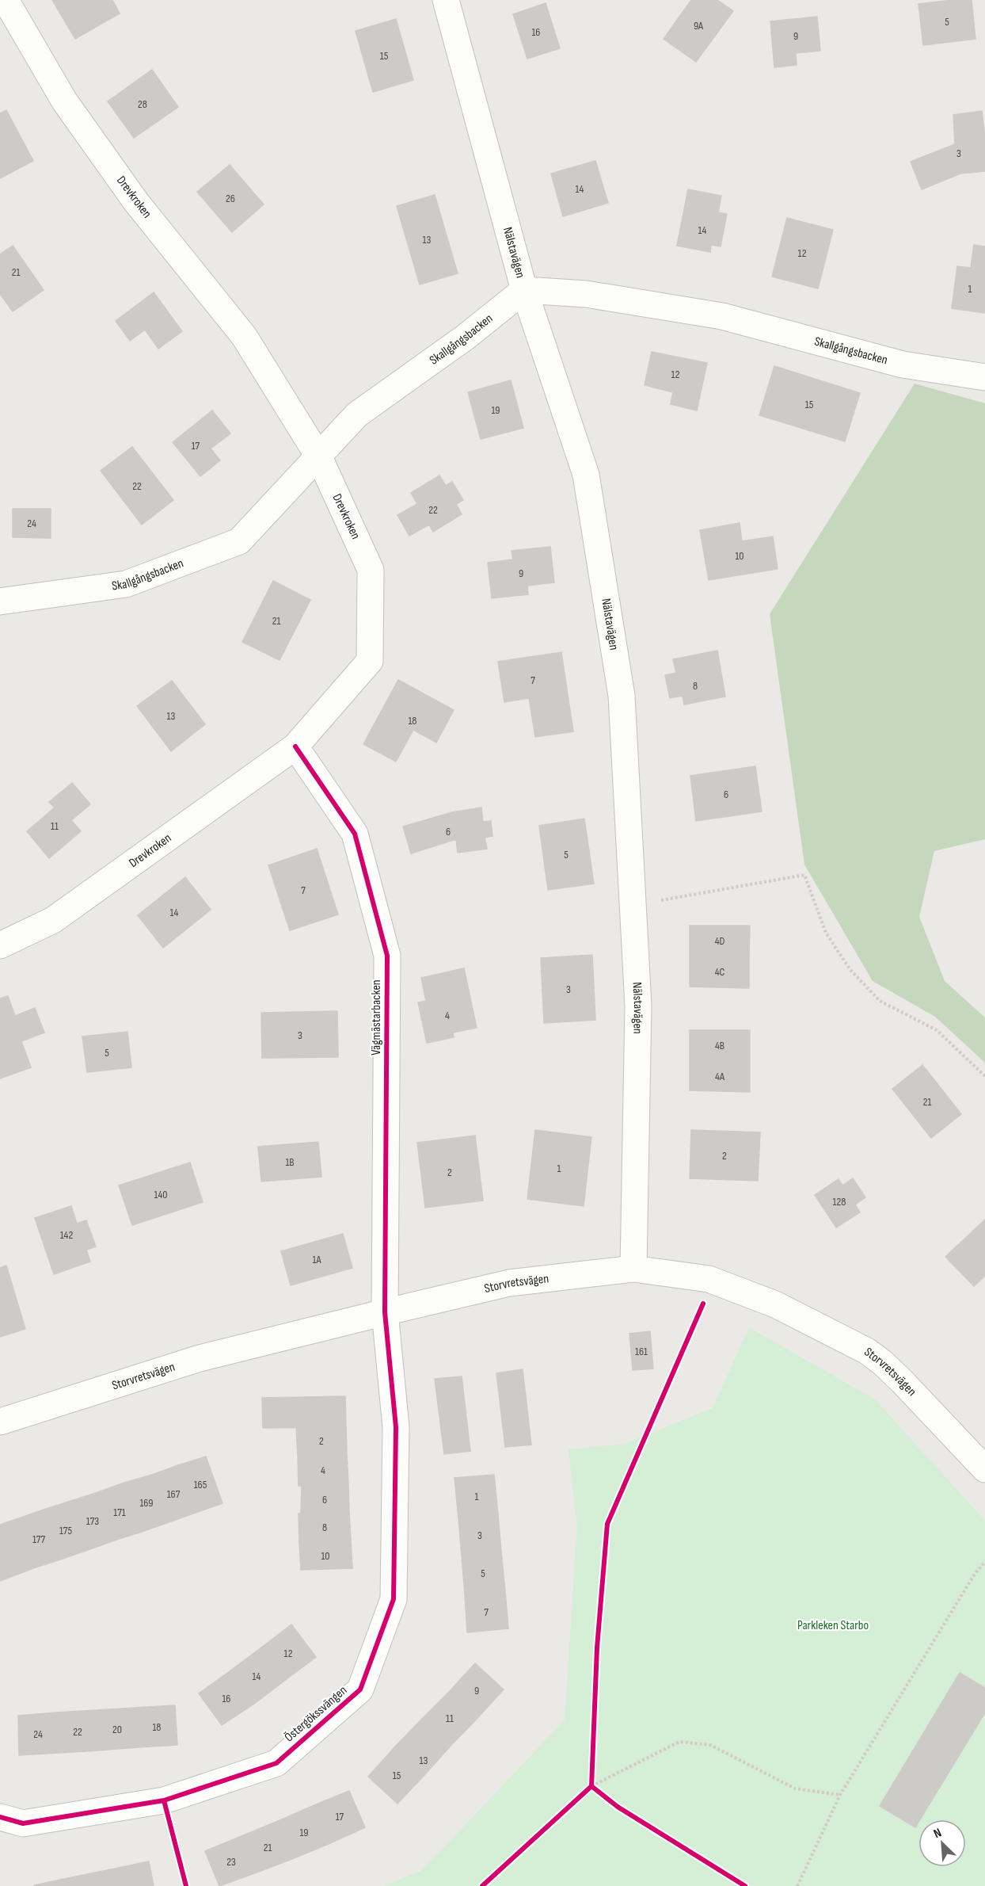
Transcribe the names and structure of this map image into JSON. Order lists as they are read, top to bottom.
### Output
{
  "streets": {
    "street": [
      "Drevkroken",
      "Nälstavägen",
      "Skallgångsbacken",
      "Vägmästarbacken",
      "Storvretsvägen",
      "Östergökssvängen"
    ]
  },
  "crossings": [
    ["Drevkroken", "Skallgångsbacken"],
    ["Drevkroken", "Vägmästarbacken"],
    ["Nälstavägen", "Skallgångsbacken"],
    ["Nälstavägen", "Storvretsvägen"],
    ["Vägmästarbacken", "Storvretsvägen"],
    ["Vägmästarbacken", "Östergökssvängen"],
    ["Storvretsvägen", "Östergökssvängen"]
  ],
  "parks": ["Parkleken Starbo"],
  "house_numbers": [
    "5",
    "9A",
    "16",
    "9",
    "15",
    "28",
    "3",
    "14",
    "26",
    "14",
    "13",
    "12",
    "21",
    "1",
    "12",
    "15",
    "19",
    "17",
    "22",
    "22",
    "24",
    "10",
    "9",
    "21",
    "7",
    "8",
    "13",
    "18",
    "6",
    "11",
    "6",
    "5",
    "7",
    "14",
    "4D",
    "4C",
    "3",
    "4",
    "3",
    "4B",
    "5",
    "4A",
    "21",
    "2",
    "1B",
    "1",
    "2",
    "140",
    "128",
    "142",
    "1A",
    "161",
    "2",
    "4",
    "165",
    "167",
    "1",
    "6",
    "169",
    "171",
    "173",
    "8",
    "175",
    "3",
    "177",
    "10",
    "5",
    "7",
    "12",
    "14",
    "9",
    "16",
    "11",
    "18",
    "20",
    "22",
    "24",
    "13",
    "15",
    "17",
    "19",
    "21",
    "23"
  ],
  "north": "top left"
}
